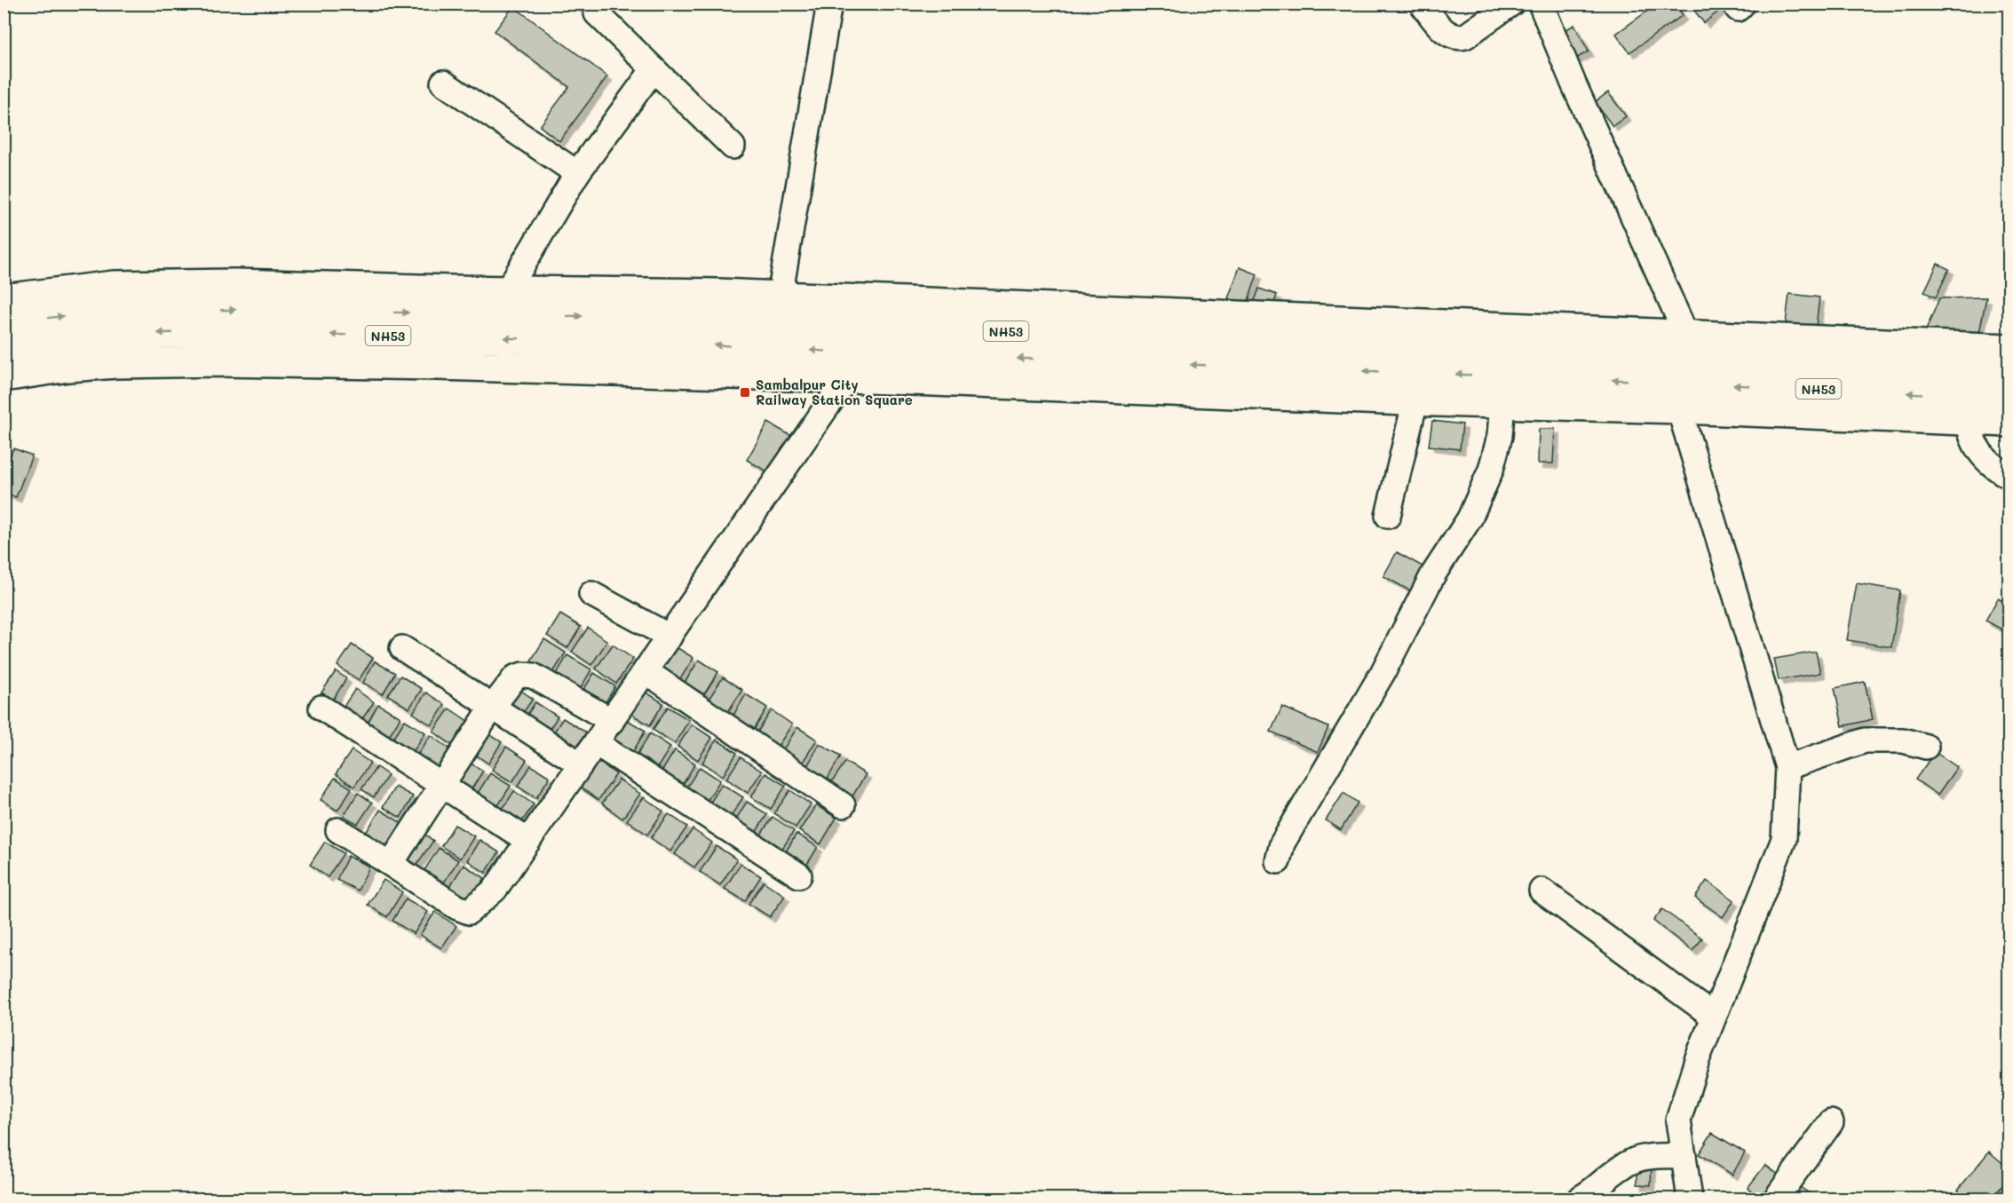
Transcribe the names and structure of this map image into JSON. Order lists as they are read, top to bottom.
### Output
{
  "streets": {
    "main road": ["NH53"]
  },
  "places": {
    "transit": ["Sambalpur City Railway Station Square"]
  }
}
